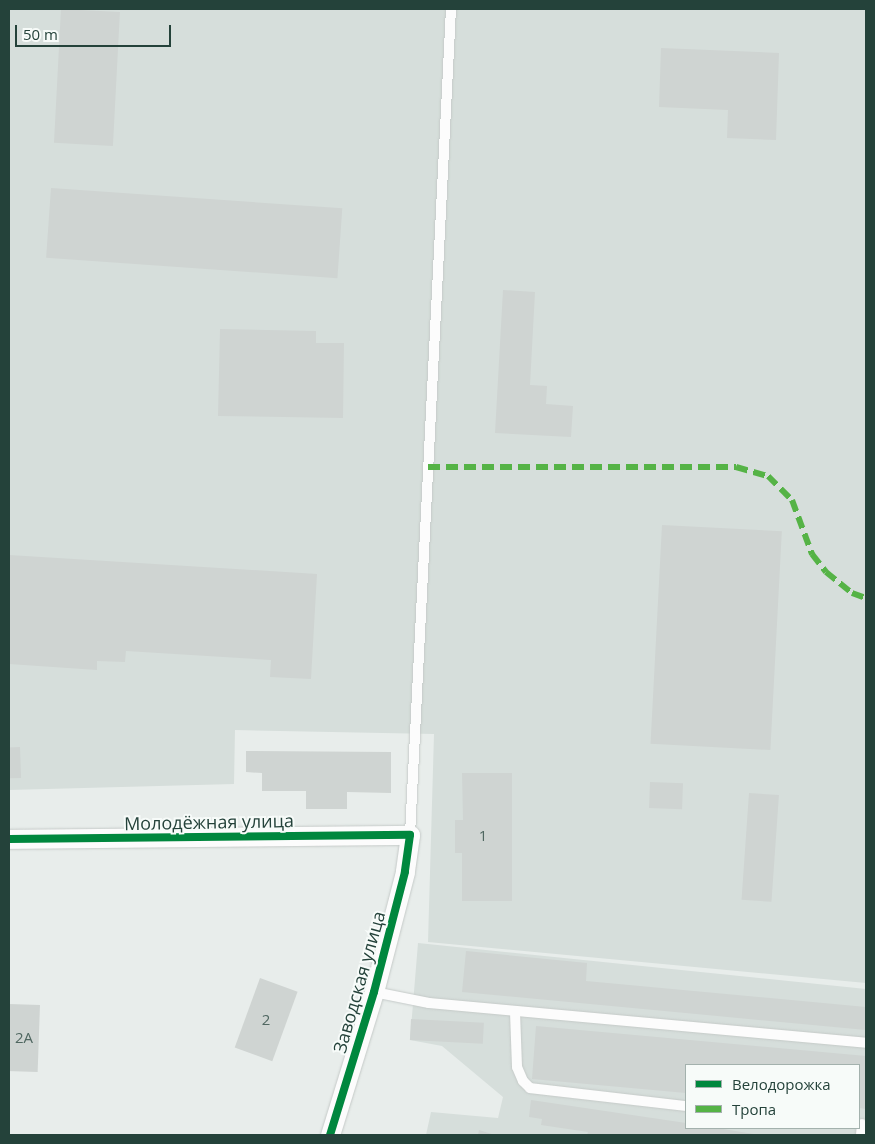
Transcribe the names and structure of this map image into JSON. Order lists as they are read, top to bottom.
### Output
{
  "streets": {
    "street": ["Молодёжная улица", "Заводская улица"]
  },
  "crossings": [
    ["Молодёжная улица", "Заводская улица"]
  ],
  "house_numbers": ["1", "2", "2А"],
  "legend": ["Велодорожка", "Тропа"],
  "scale_bar": "50 m"
}
